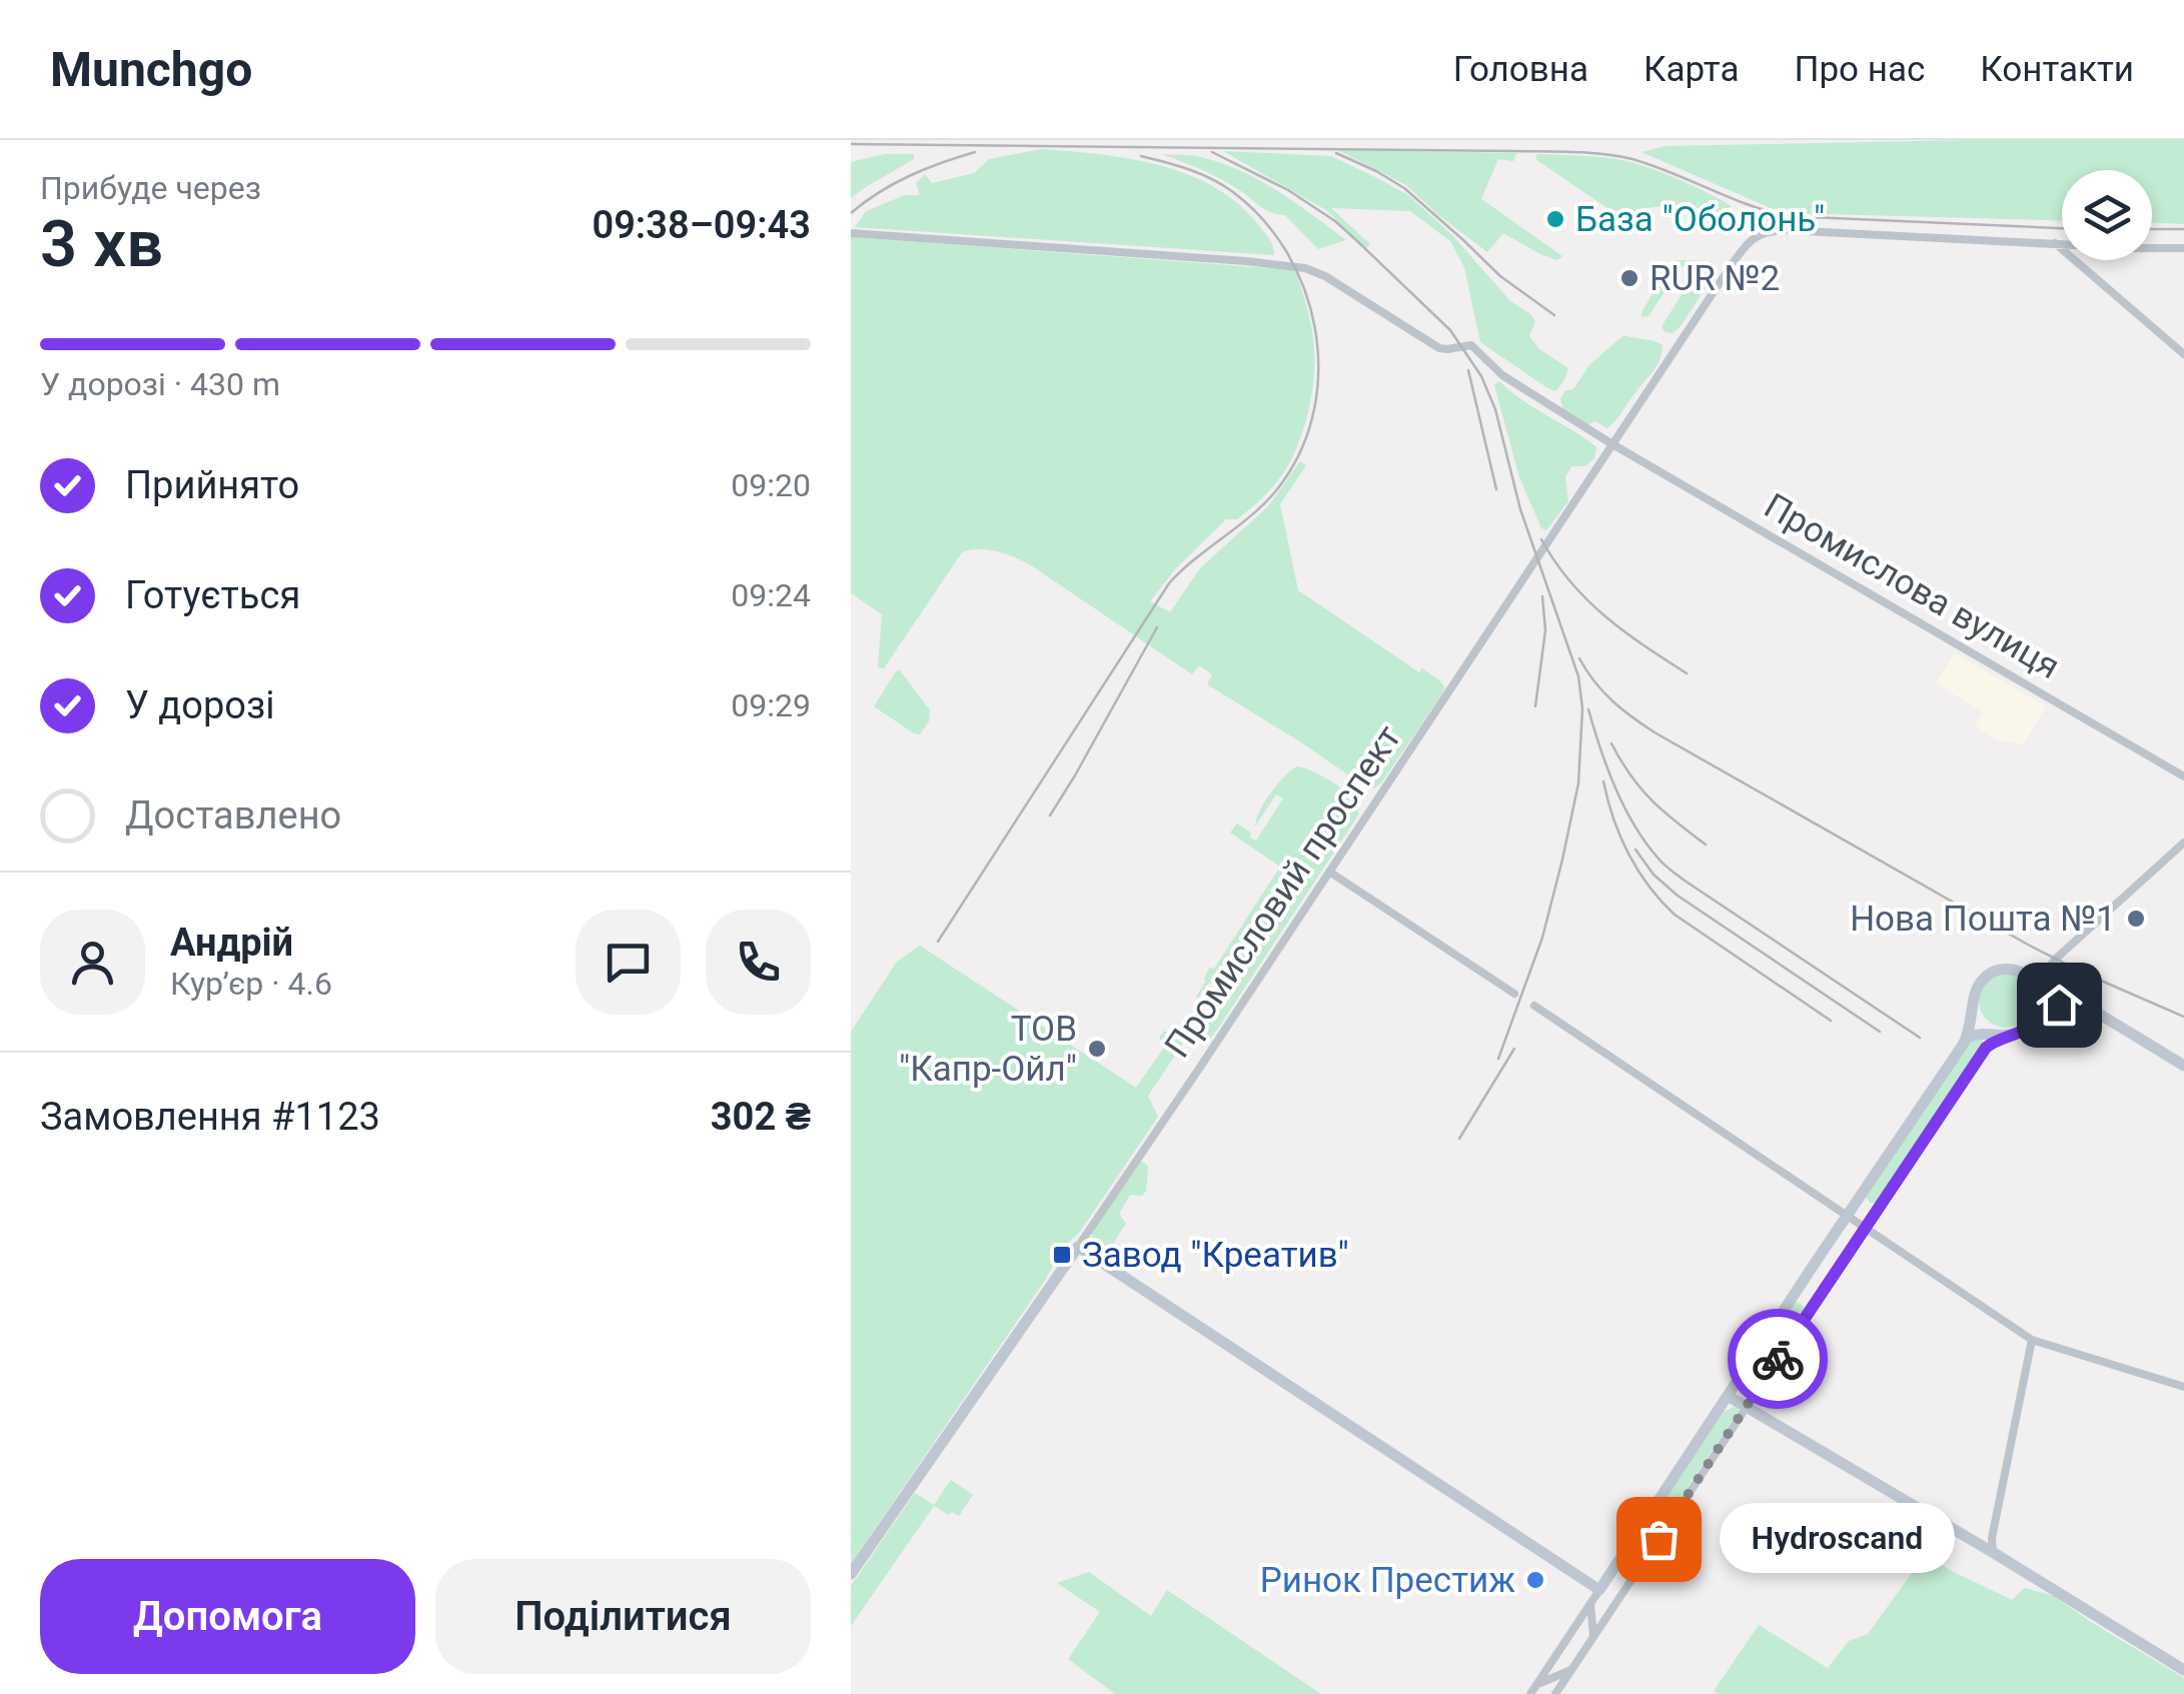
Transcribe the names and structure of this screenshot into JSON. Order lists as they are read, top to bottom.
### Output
{
  "streets": {
    "street": ["Промислова вулиця", "Промисловий проспект"]
  },
  "crossings": [
    ["Промислова вулиця", "Промисловий проспект"]
  ],
  "places": {
    "other": [
      "База \"Оболонь\"",
      "RUR №2",
      "Нова Пошта №1",
      "ТОВ \"Капр-Ойл\"",
      "Hydroscand",
      "Ринок Престиж"
    ],
    "transit": ["Завод \"Креатив\""]
  },
  "page": {
    "header": "Munchgo",
    "nav": [
      "Головна",
      "Карта",
      "Про нас",
      "Контакти"
    ],
    "heading": ["3 хв", "Прибуде через", "09:38–09:43"],
    "panel": [
      "Андрій",
      "Кур’єр · 4.6",
      "Замовлення #1123",
      "302 ₴"
    ],
    "bar": "У дорозі · 430 m",
    "list": [
      ["Прийнято", "09:20"],
      ["Готується", "09:24"],
      ["У дорозі", "09:29"],
      "Доставлено"
    ],
    "bubble": "Hydroscand",
    "buttons": ["Допомога", "Поділитися"]
  }
}
